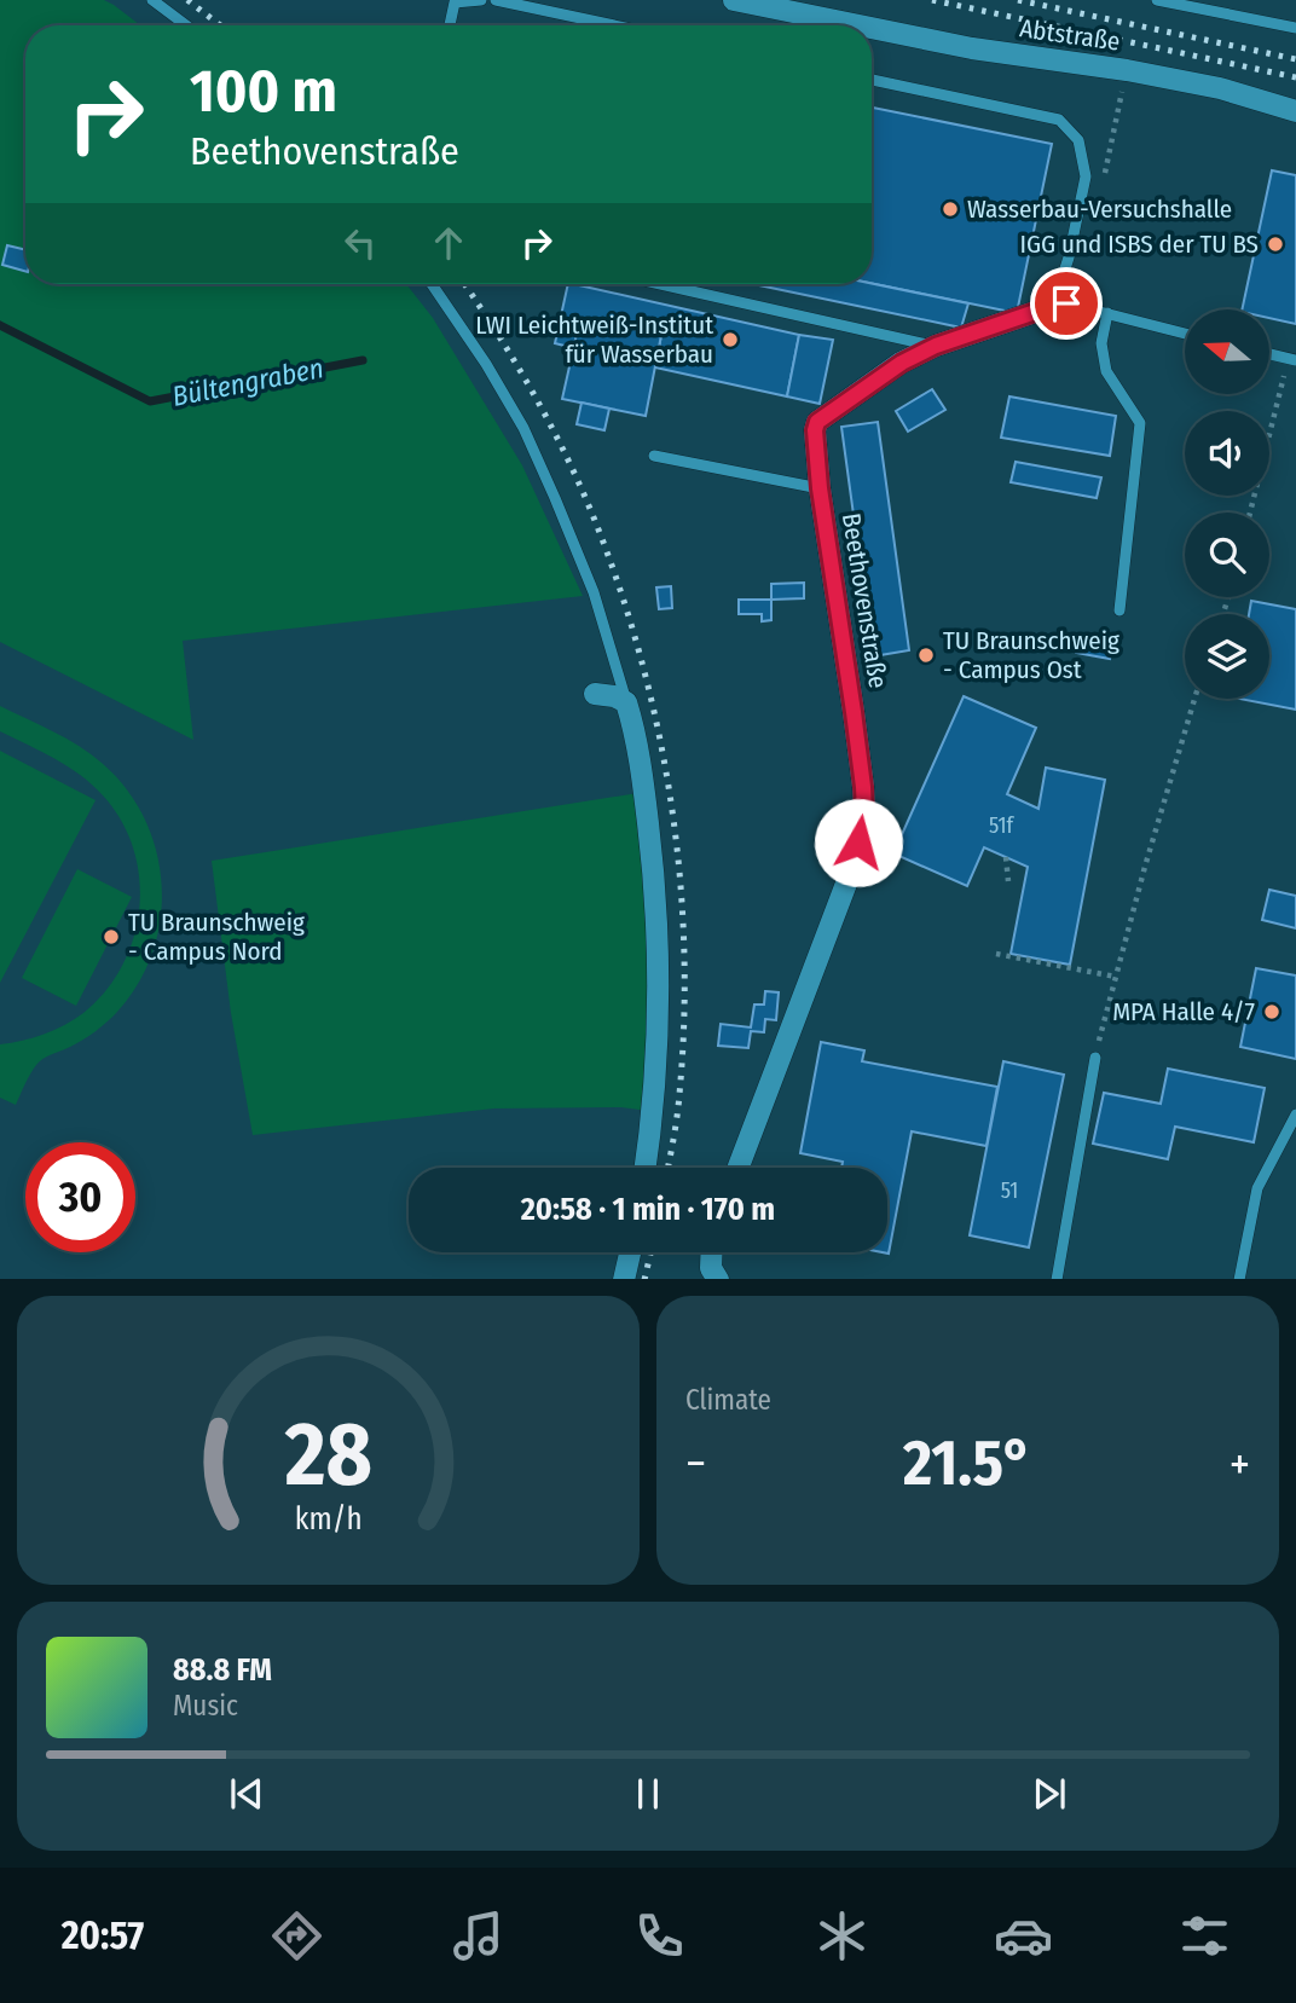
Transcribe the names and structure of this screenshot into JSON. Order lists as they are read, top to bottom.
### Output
{
  "streets": {
    "street": ["Abtstraße", "Beethovenstraße"]
  },
  "water": ["Bültengraben"],
  "places": [
    "Wasserbau-Versuchshalle",
    "IGG und ISBS der TU BS",
    "LWI Leichtweiß-Institut für Wasserbau",
    "TU Braunschweig - Campus Ost",
    "TU Braunschweig - Campus Nord",
    "MPA Halle 4/7"
  ],
  "house_numbers": ["51f", "51"],
  "north": "left",
  "page": {
    "turn": ["100 m", "Beethovenstraße"],
    "limit": "30",
    "trip": "20:58 · 1 min · 170 m",
    "tile": "Climate",
    "heat": ["−", "21.5°", "+"],
    "song": ["88.8 FM", "Music"],
    "tabs": "20:57",
    "gauge": ["28", "km/h"]
  }
}
